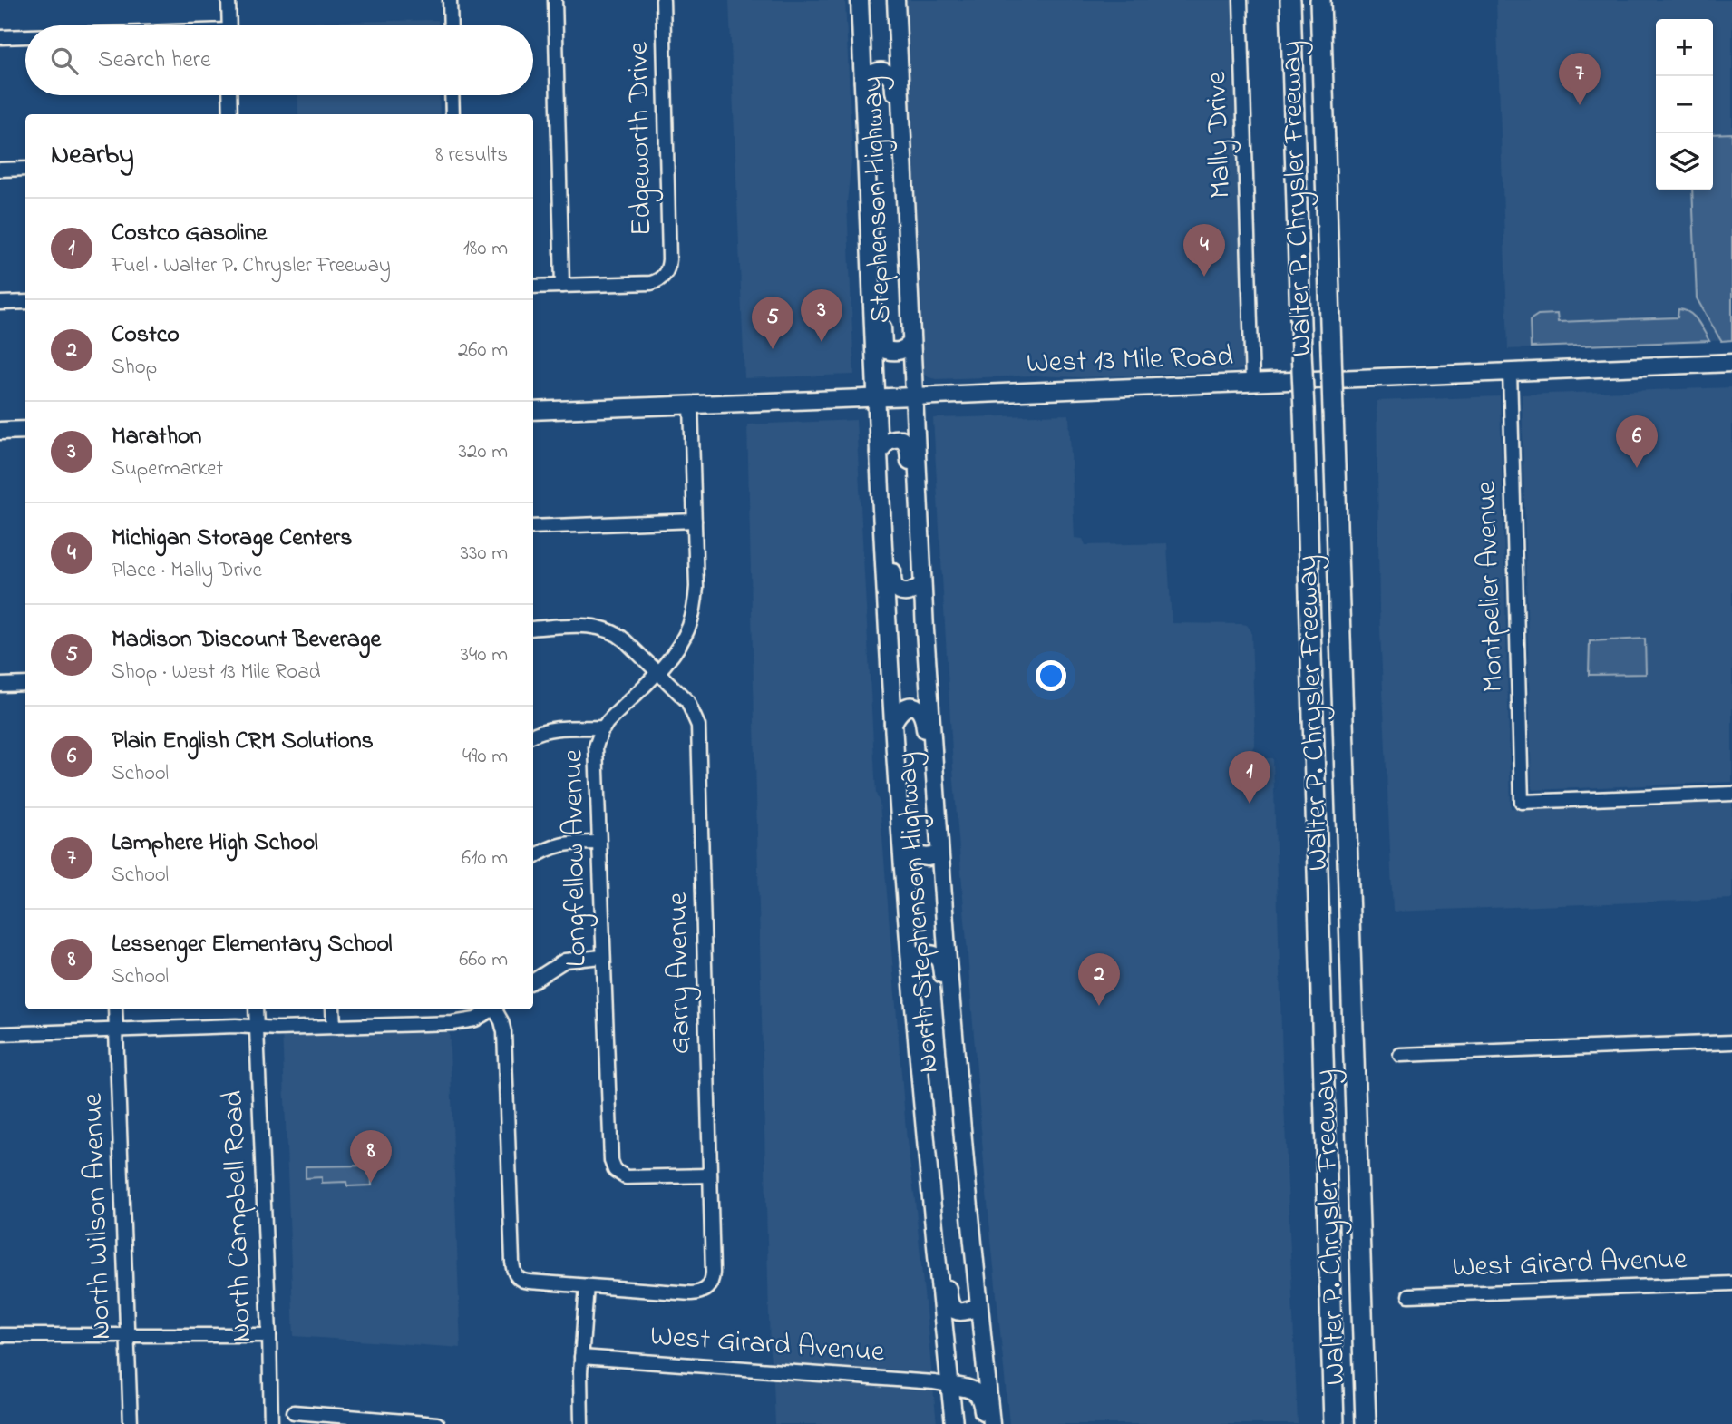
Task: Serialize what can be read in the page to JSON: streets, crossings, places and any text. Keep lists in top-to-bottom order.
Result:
{
  "streets": {
    "highway": ["Walter P. Chrysler Freeway"],
    "main road": ["Stephenson Highway", "West 13 Mile Road", "North Stephenson Highway"],
    "street": [
      "Mally Drive",
      "Edgeworth Drive",
      "Montpelier Avenue",
      "Longfellow Avenue",
      "Garry Avenue",
      "North Wilson Avenue",
      "North Campbell Road",
      "West Girard Avenue"
    ]
  },
  "crossings": [
    ["Mally Drive", "West 13 Mile Road"],
    ["Stephenson Highway", "West 13 Mile Road"],
    ["Stephenson Highway", "North Stephenson Highway"],
    ["West 13 Mile Road", "Montpelier Avenue"],
    ["West 13 Mile Road", "Longfellow Avenue"],
    ["West 13 Mile Road", "North Stephenson Highway"],
    ["Longfellow Avenue", "Garry Avenue"],
    ["North Stephenson Highway", "West Girard Avenue"]
  ],
  "page": {
    "map_buttons": ["+", "−"],
    "search": "Search here",
    "pins": [
      "7",
      "4",
      "3",
      "5",
      "6",
      "1",
      "2",
      "8"
    ],
    "heading": ["Nearby", "8 results"],
    "list": [
      {
        "mark": "1",
        "name": "Costco Gasoline",
        "note": "Fuel · Walter P. Chrysler Freeway",
        "value": "180 m"
      },
      {
        "mark": "2",
        "name": "Costco",
        "note": "Shop",
        "value": "260 m"
      },
      {
        "mark": "3",
        "name": "Marathon",
        "note": "Supermarket",
        "value": "320 m"
      },
      {
        "mark": "4",
        "name": "Michigan Storage Centers",
        "note": "Place · Mally Drive",
        "value": "330 m"
      },
      {
        "mark": "5",
        "name": "Madison Discount Beverage",
        "note": "Shop · West 13 Mile Road",
        "value": "340 m"
      },
      {
        "mark": "6",
        "name": "Plain English CRM Solutions",
        "note": "School",
        "value": "490 m"
      },
      {
        "mark": "7",
        "name": "Lamphere High School",
        "note": "School",
        "value": "610 m"
      },
      {
        "mark": "8",
        "name": "Lessenger Elementary School",
        "note": "School",
        "value": "660 m"
      }
    ]
  }
}
